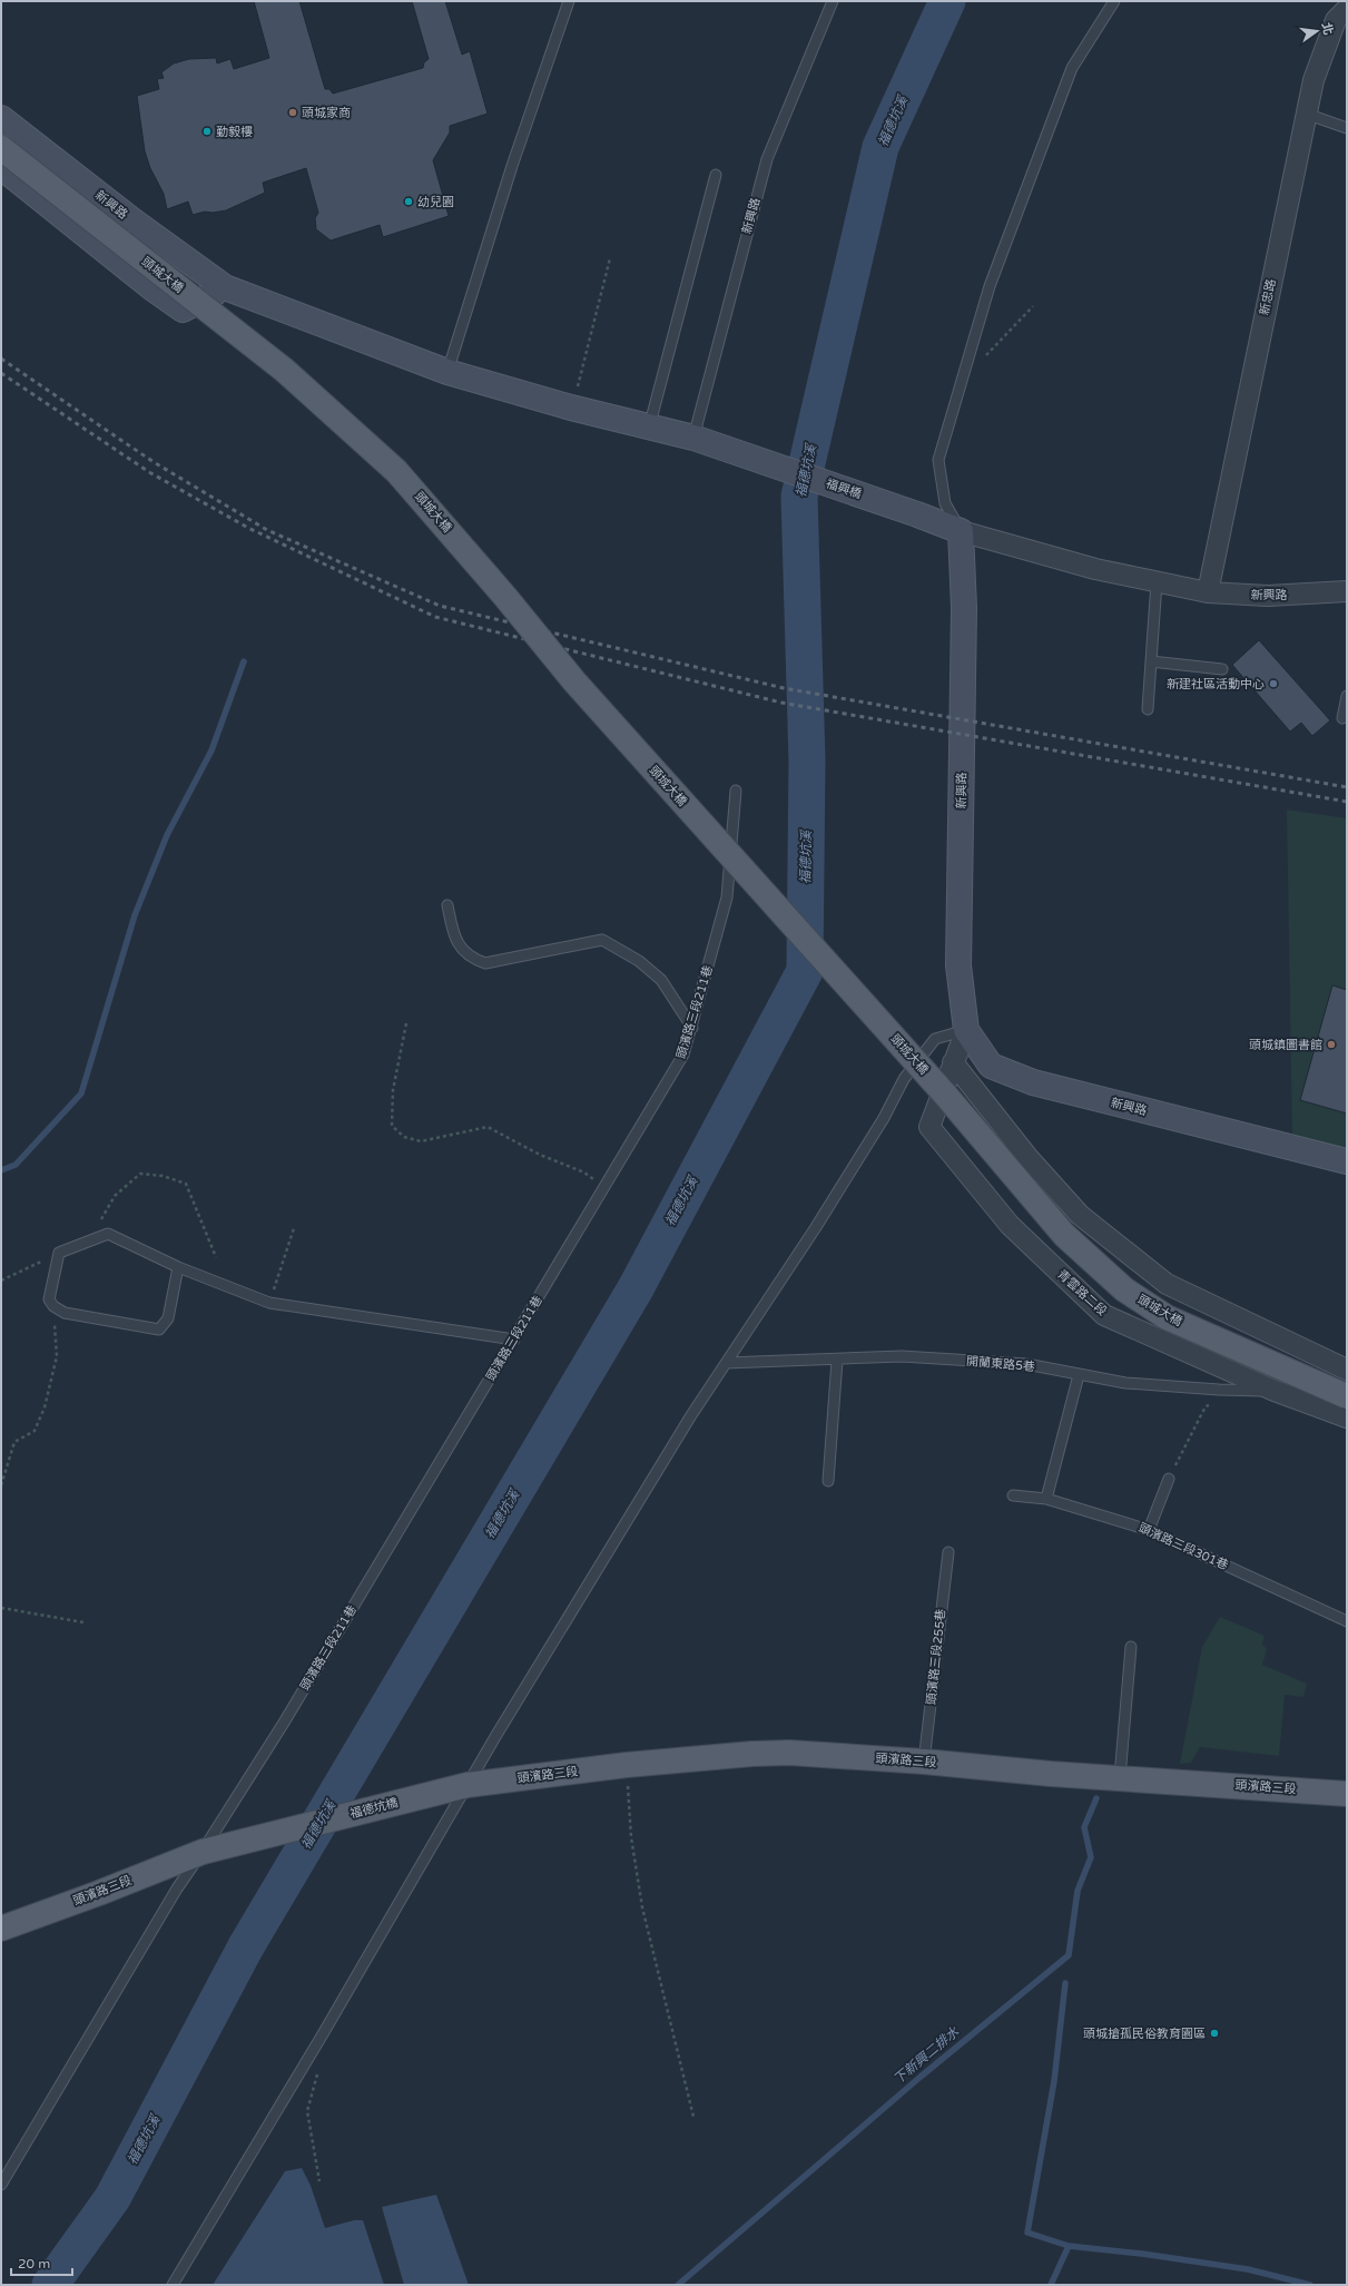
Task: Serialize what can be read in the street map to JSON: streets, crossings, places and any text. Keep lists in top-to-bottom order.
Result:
{
  "streets": {
    "main road": ["頭城大橋", "頭濱路三段", "福德坑橋"],
    "street": [
      "新興路",
      "新忠路",
      "福興橋",
      "青雲路二段"
    ],
    "lane": [
      "頭濱路三段211巷",
      "開蘭東路5巷",
      "頭濱路三段301巷",
      "頭濱路三段255巷"
    ]
  },
  "crossings": [
    ["新興路", "新忠路"],
    ["新興路", "福興橋"],
    ["新興路", "青雲路二段"],
    ["頭濱路三段211巷", "頭濱路三段"],
    ["頭濱路三段211巷", "福德坑橋"],
    ["青雲路二段", "開蘭東路5巷"],
    ["頭濱路三段255巷", "頭濱路三段"],
    ["頭濱路三段", "福德坑橋"]
  ],
  "water": ["福德坑溪", "下新興二排水"],
  "places": [
    "頭城家商",
    "勤毅樓",
    "幼兒園",
    "新建社區活動中心",
    "頭城鎮圖書館",
    "頭城搶孤民俗教育園區"
  ],
  "scale_bar": "20 m",
  "north": "right"
}
